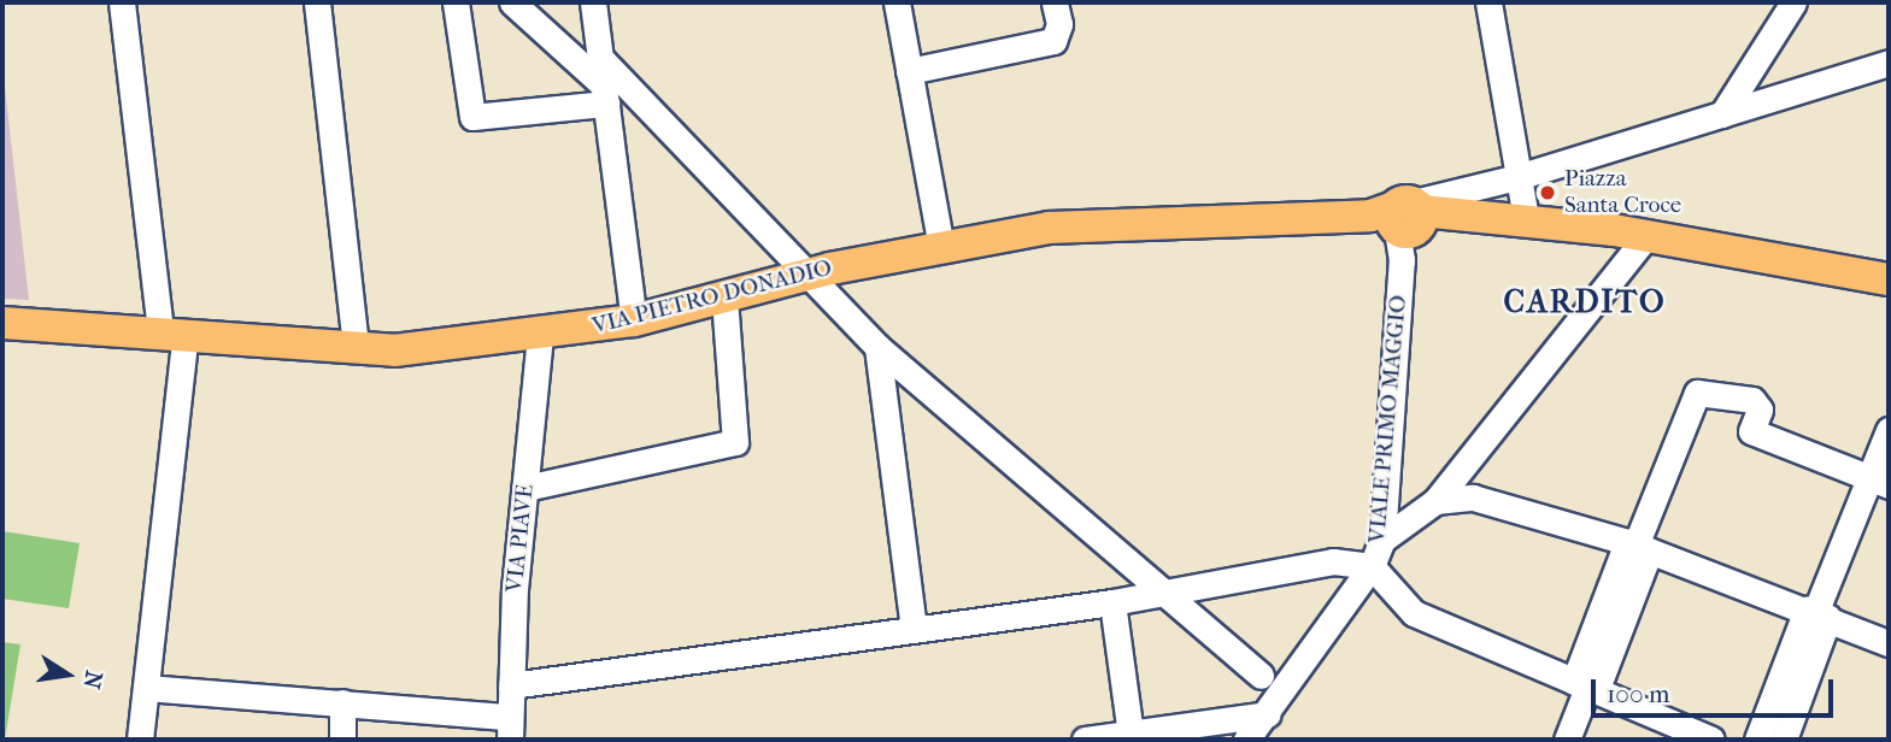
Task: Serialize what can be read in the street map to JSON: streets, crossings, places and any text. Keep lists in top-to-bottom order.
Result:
{
  "streets": {
    "main road": ["VIA PIETRO DONADIO"],
    "street": ["VIALE PRIMO MAGGIO", "VIA PIAVE"]
  },
  "crossings": [
    ["VIA PIETRO DONADIO", "VIALE PRIMO MAGGIO"],
    ["VIA PIETRO DONADIO", "VIA PIAVE"]
  ],
  "districts": ["CARDITO"],
  "places": ["Piazza Santa Croce"],
  "scale_bar": "100 m",
  "north": "right"
}
